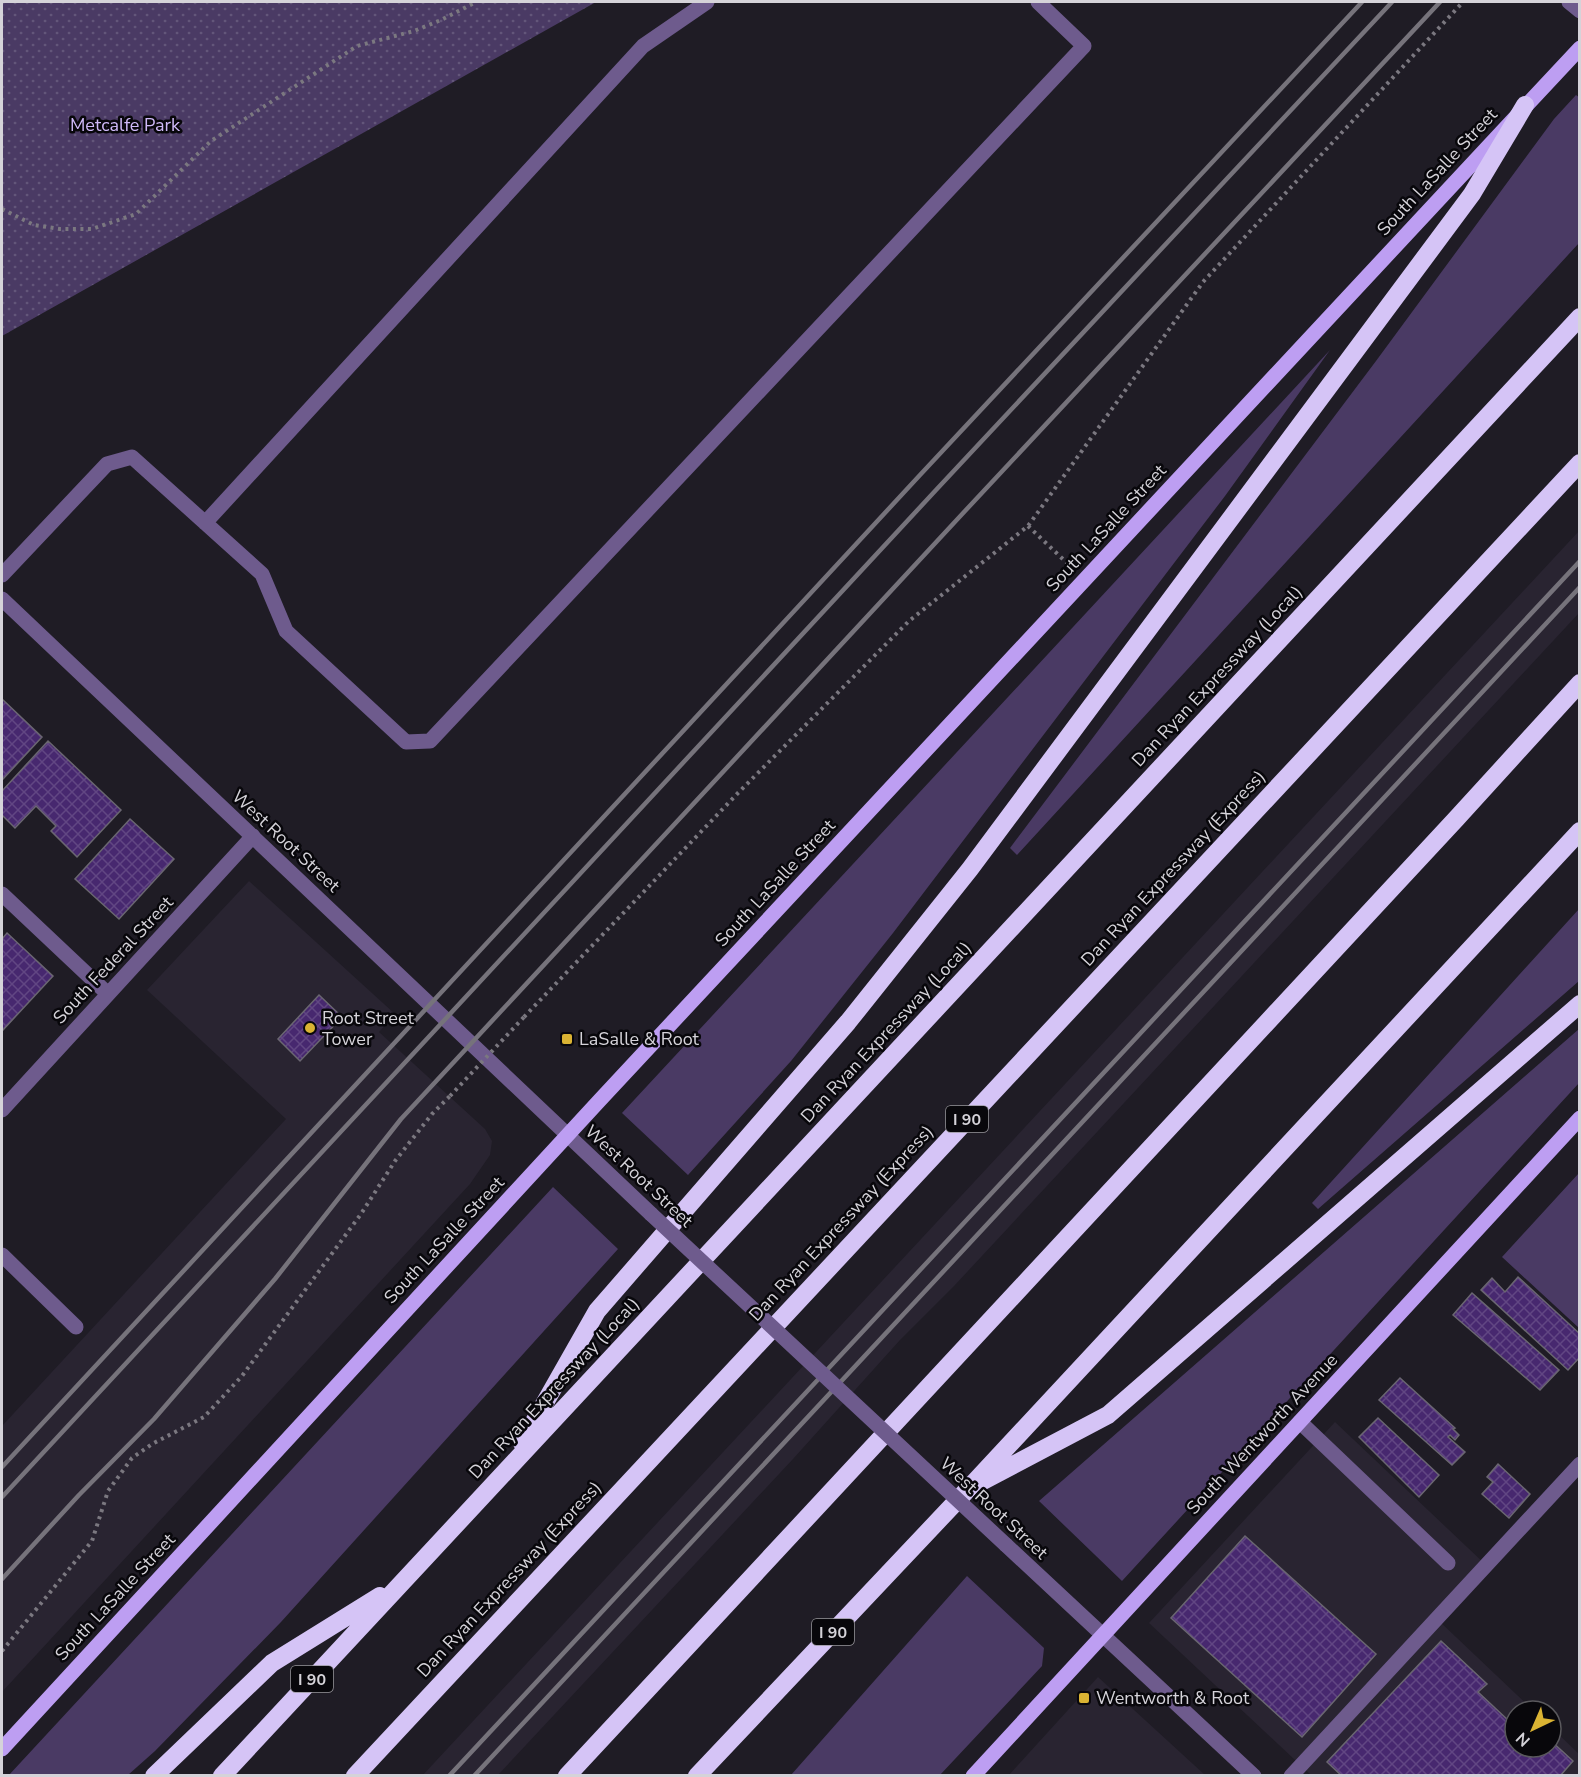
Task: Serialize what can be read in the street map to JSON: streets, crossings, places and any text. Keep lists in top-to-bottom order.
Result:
{
  "streets": {
    "highway": ["Dan Ryan Expressway (Local)", "Dan Ryan Expressway (Express)", "I 90"],
    "main road": ["South LaSalle Street", "South Wentworth Avenue"],
    "street": ["West Root Street", "South Federal Street"]
  },
  "crossings": [
    ["South LaSalle Street", "West Root Street"],
    ["West Root Street", "South Federal Street"],
    ["West Root Street", "South Wentworth Avenue"]
  ],
  "parks": ["Metcalfe Park"],
  "places": {
    "other": ["Root Street Tower"],
    "transit": ["LaSalle & Root", "Wentworth & Root"]
  },
  "north": "bottom left"
}
